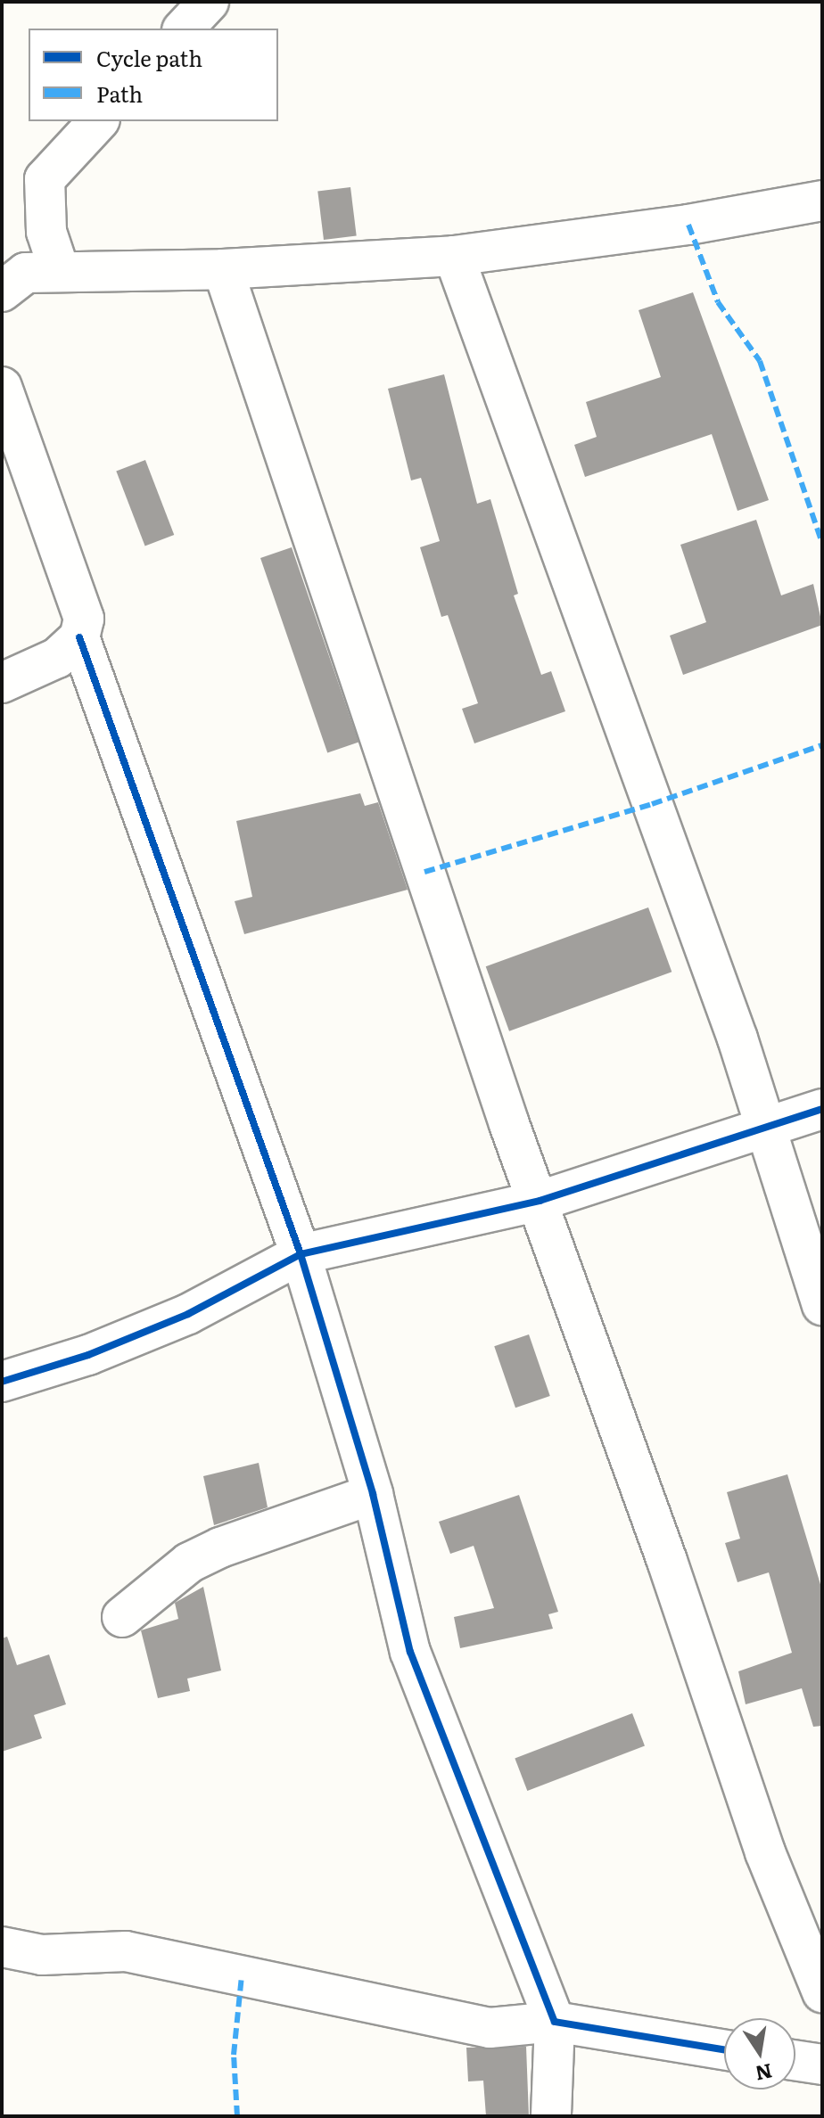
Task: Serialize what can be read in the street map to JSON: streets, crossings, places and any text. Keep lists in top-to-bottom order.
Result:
{
  "legend": ["Cycle path", "Path"],
  "north": "bottom"
}
